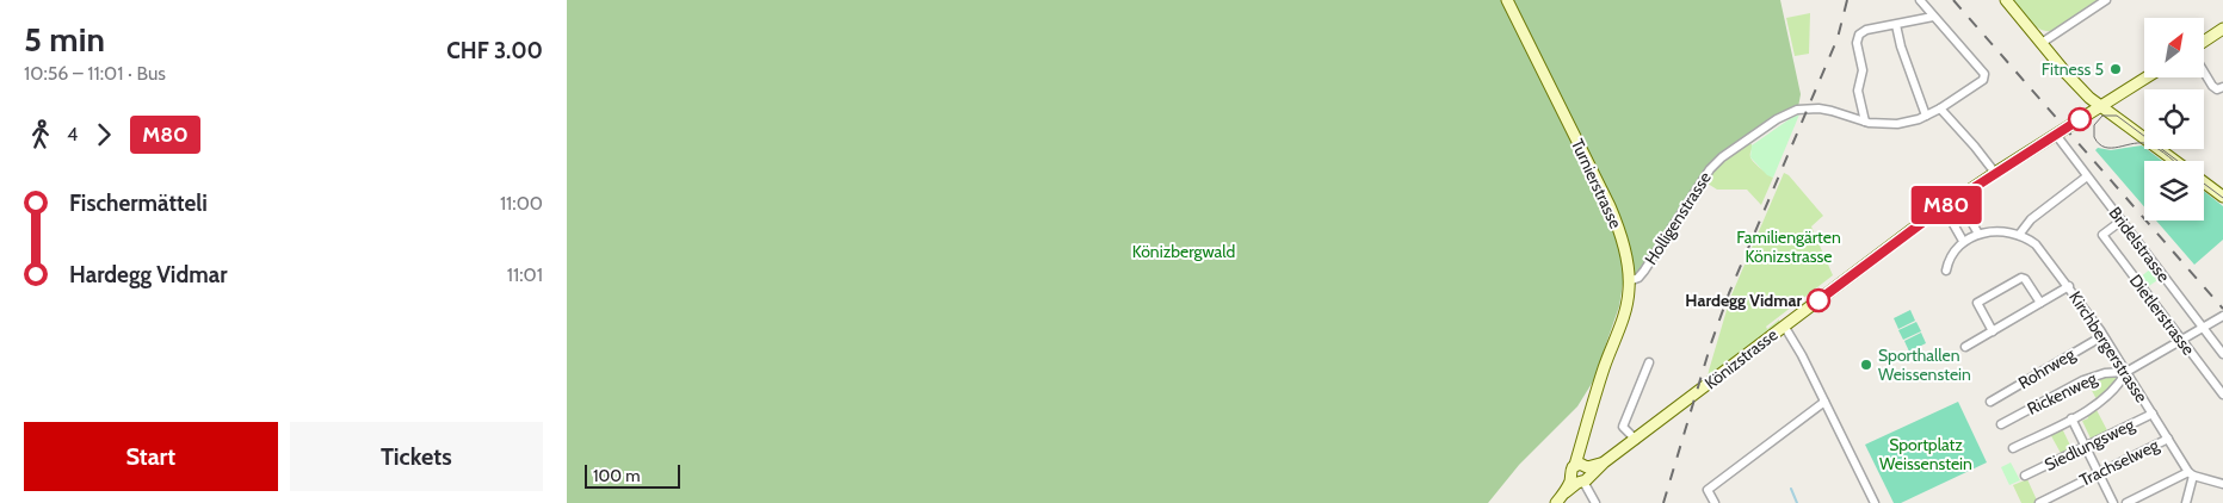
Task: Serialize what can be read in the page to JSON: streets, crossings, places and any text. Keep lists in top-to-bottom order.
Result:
{
  "streets": {
    "main road": ["Turnierstrasse", "Könizstrasse"],
    "street": [
      "Holligenstrasse",
      "Bridelstrasse",
      "Dietlerstrasse",
      "Kirchbergerstrasse",
      "Rohrweg",
      "Rickenweg",
      "Siedlungsweg",
      "Trachselweg"
    ]
  },
  "crossings": [
    ["Turnierstrasse", "Holligenstrasse"],
    ["Turnierstrasse", "Könizstrasse"],
    ["Bridelstrasse", "Dietlerstrasse"],
    ["Bridelstrasse", "Könizstrasse"],
    ["Kirchbergerstrasse", "Rohrweg"],
    ["Kirchbergerstrasse", "Rickenweg"],
    ["Kirchbergerstrasse", "Siedlungsweg"],
    ["Kirchbergerstrasse", "Trachselweg"]
  ],
  "parks": ["Familiengärten Könizstrasse", "Könizbergwald", "Sportplatz Weissenstein"],
  "places": ["Fitness 5", "Hardegg Vidmar", "Sporthallen Weissenstein"],
  "lines": ["bus line M80"],
  "scale_bar": "100 m",
  "north": "top right",
  "page": {
    "heading": ["5 min", "10:56 – 11:01 · Bus", "CHF 3.00"],
    "on_map": "M80",
    "legs": ["4", "M80"],
    "list": [
      {
        "name": "Fischermätteli",
        "value": "11:00"
      },
      {
        "name": "Hardegg Vidmar",
        "value": "11:01"
      }
    ],
    "buttons": ["Start", "Tickets"],
    "scale": "100 m"
  }
}
